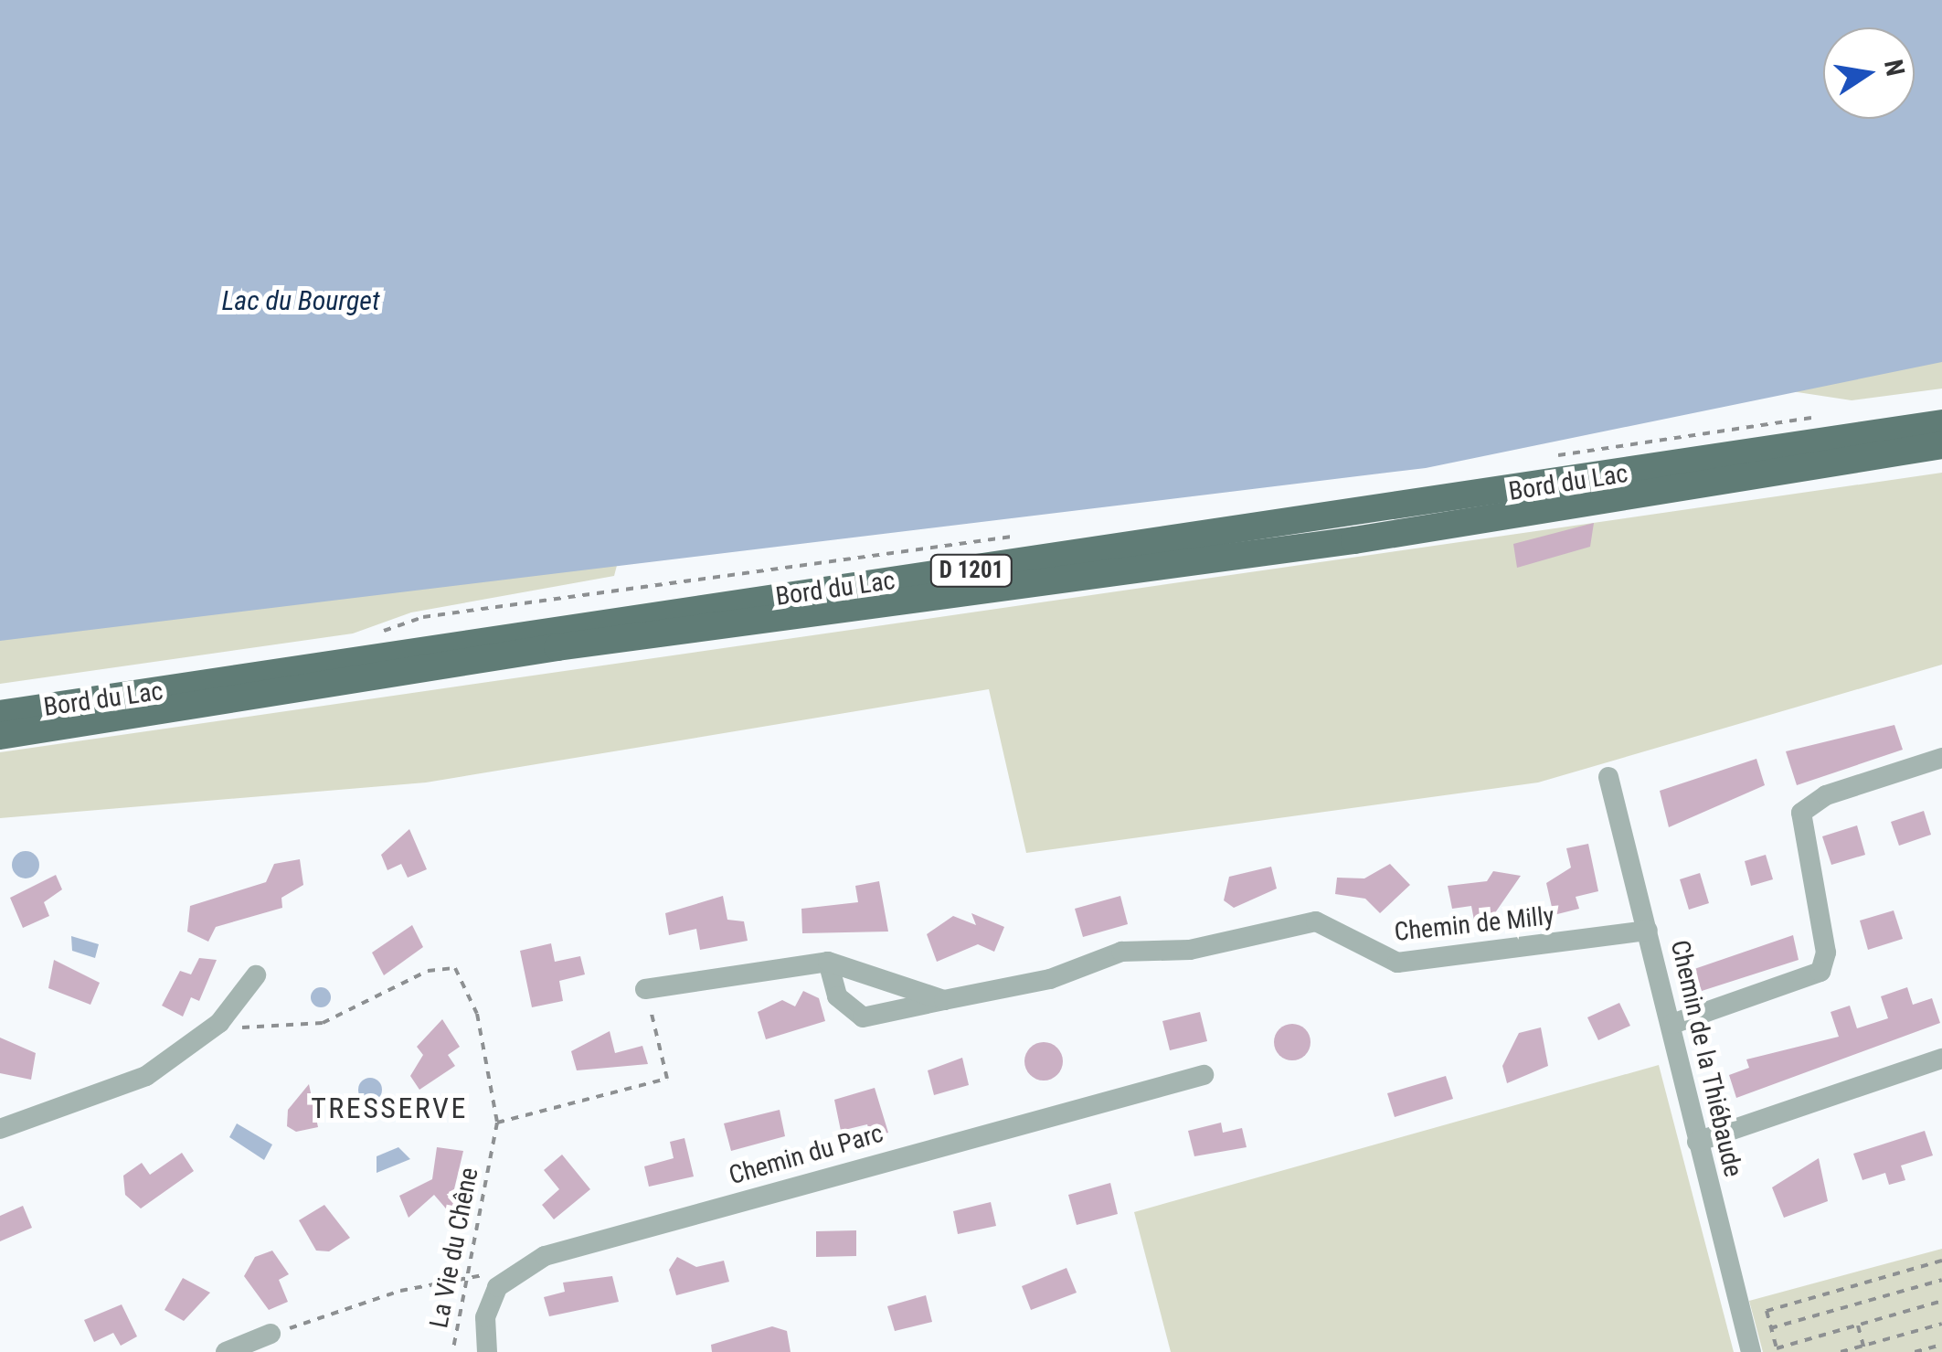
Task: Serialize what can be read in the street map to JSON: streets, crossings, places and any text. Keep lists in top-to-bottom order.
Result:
{
  "streets": {
    "main road": ["Bord du Lac", "D 1201"],
    "street": ["Chemin de Milly", "Chemin de la Thiébaude", "Chemin du Parc"],
    "path": ["La Vie du Chêne"]
  },
  "crossings": [
    ["Chemin de Milly", "Chemin de la Thiébaude"]
  ],
  "districts": ["TRESSERVE"],
  "water": ["Lac du Bourget"],
  "north": "right"
}
